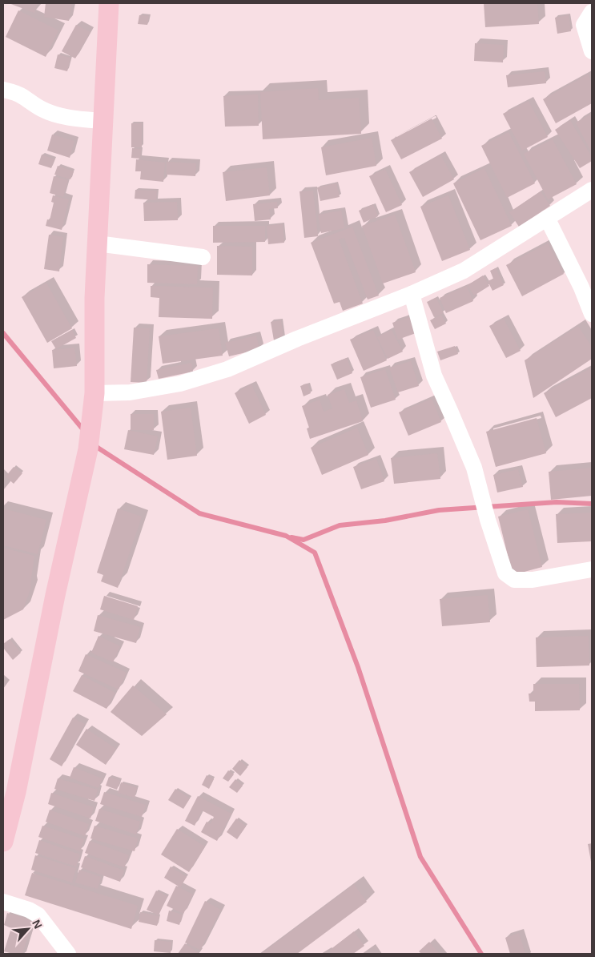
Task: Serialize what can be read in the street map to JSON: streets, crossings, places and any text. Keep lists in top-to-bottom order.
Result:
{
  "north": "top right"
}
